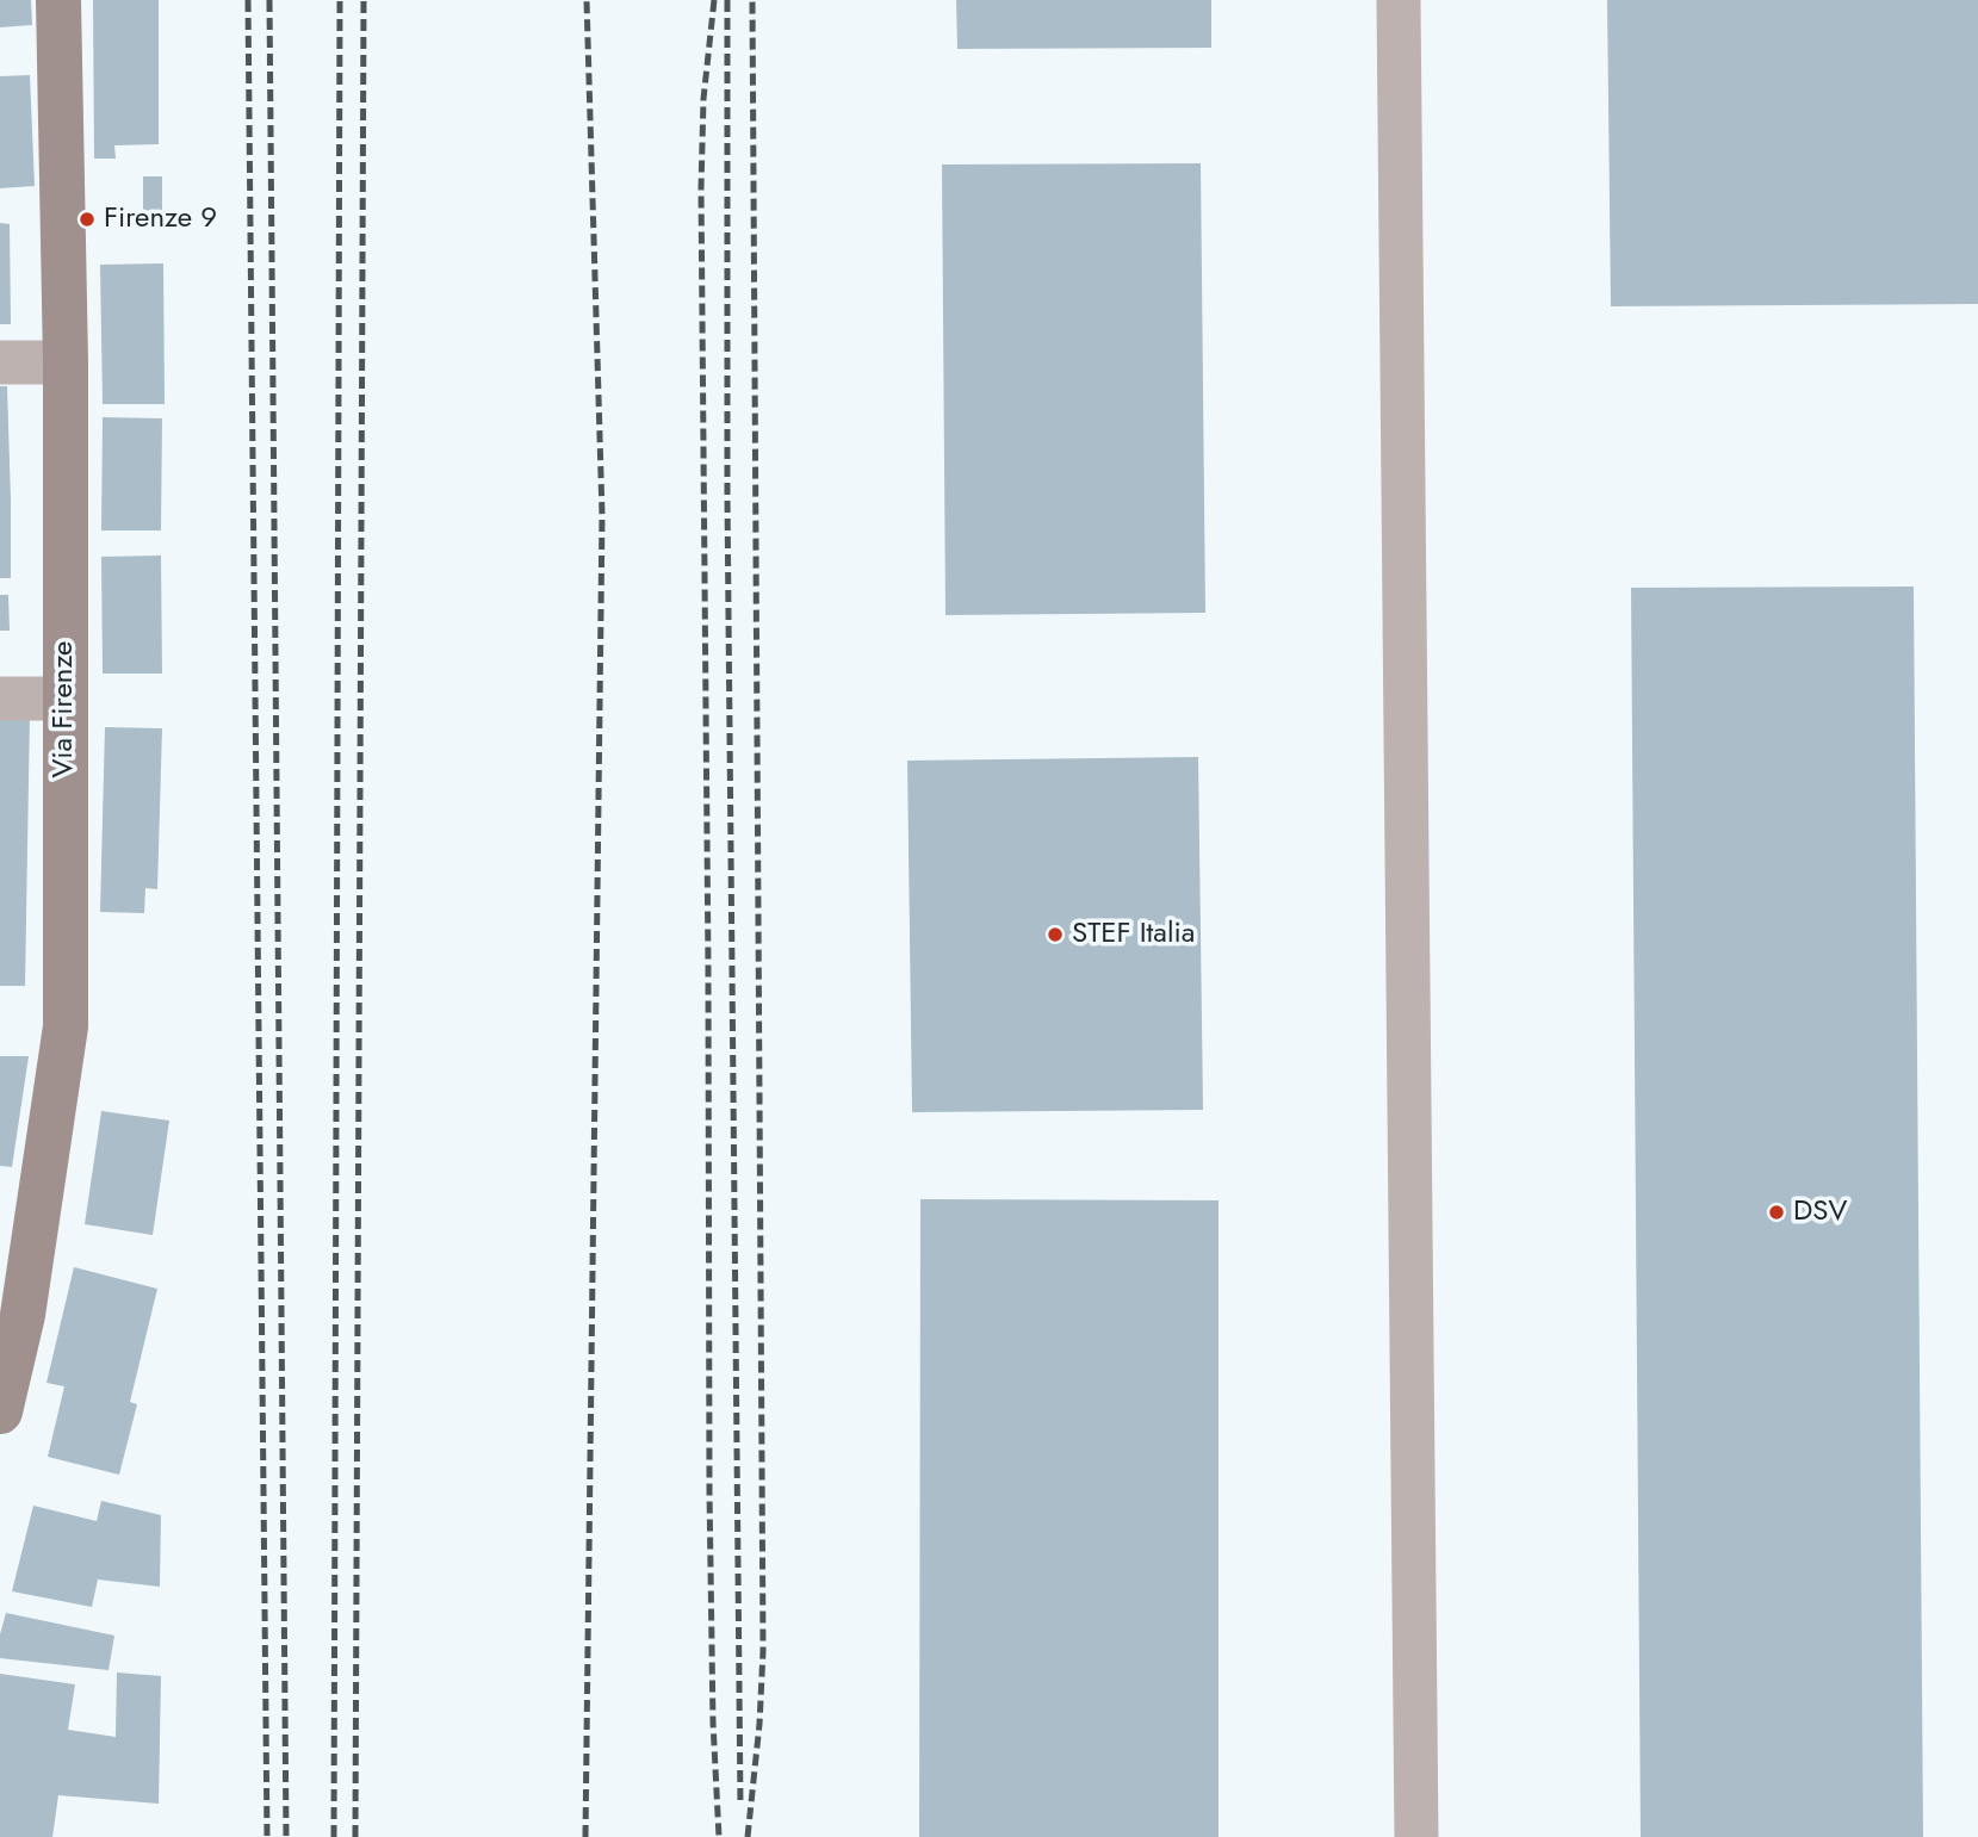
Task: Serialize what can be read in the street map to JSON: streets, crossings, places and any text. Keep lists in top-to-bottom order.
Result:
{
  "streets": {
    "main road": ["Via Firenze"]
  },
  "places": ["Firenze 9", "STEF Italia", "DSV"]
}
